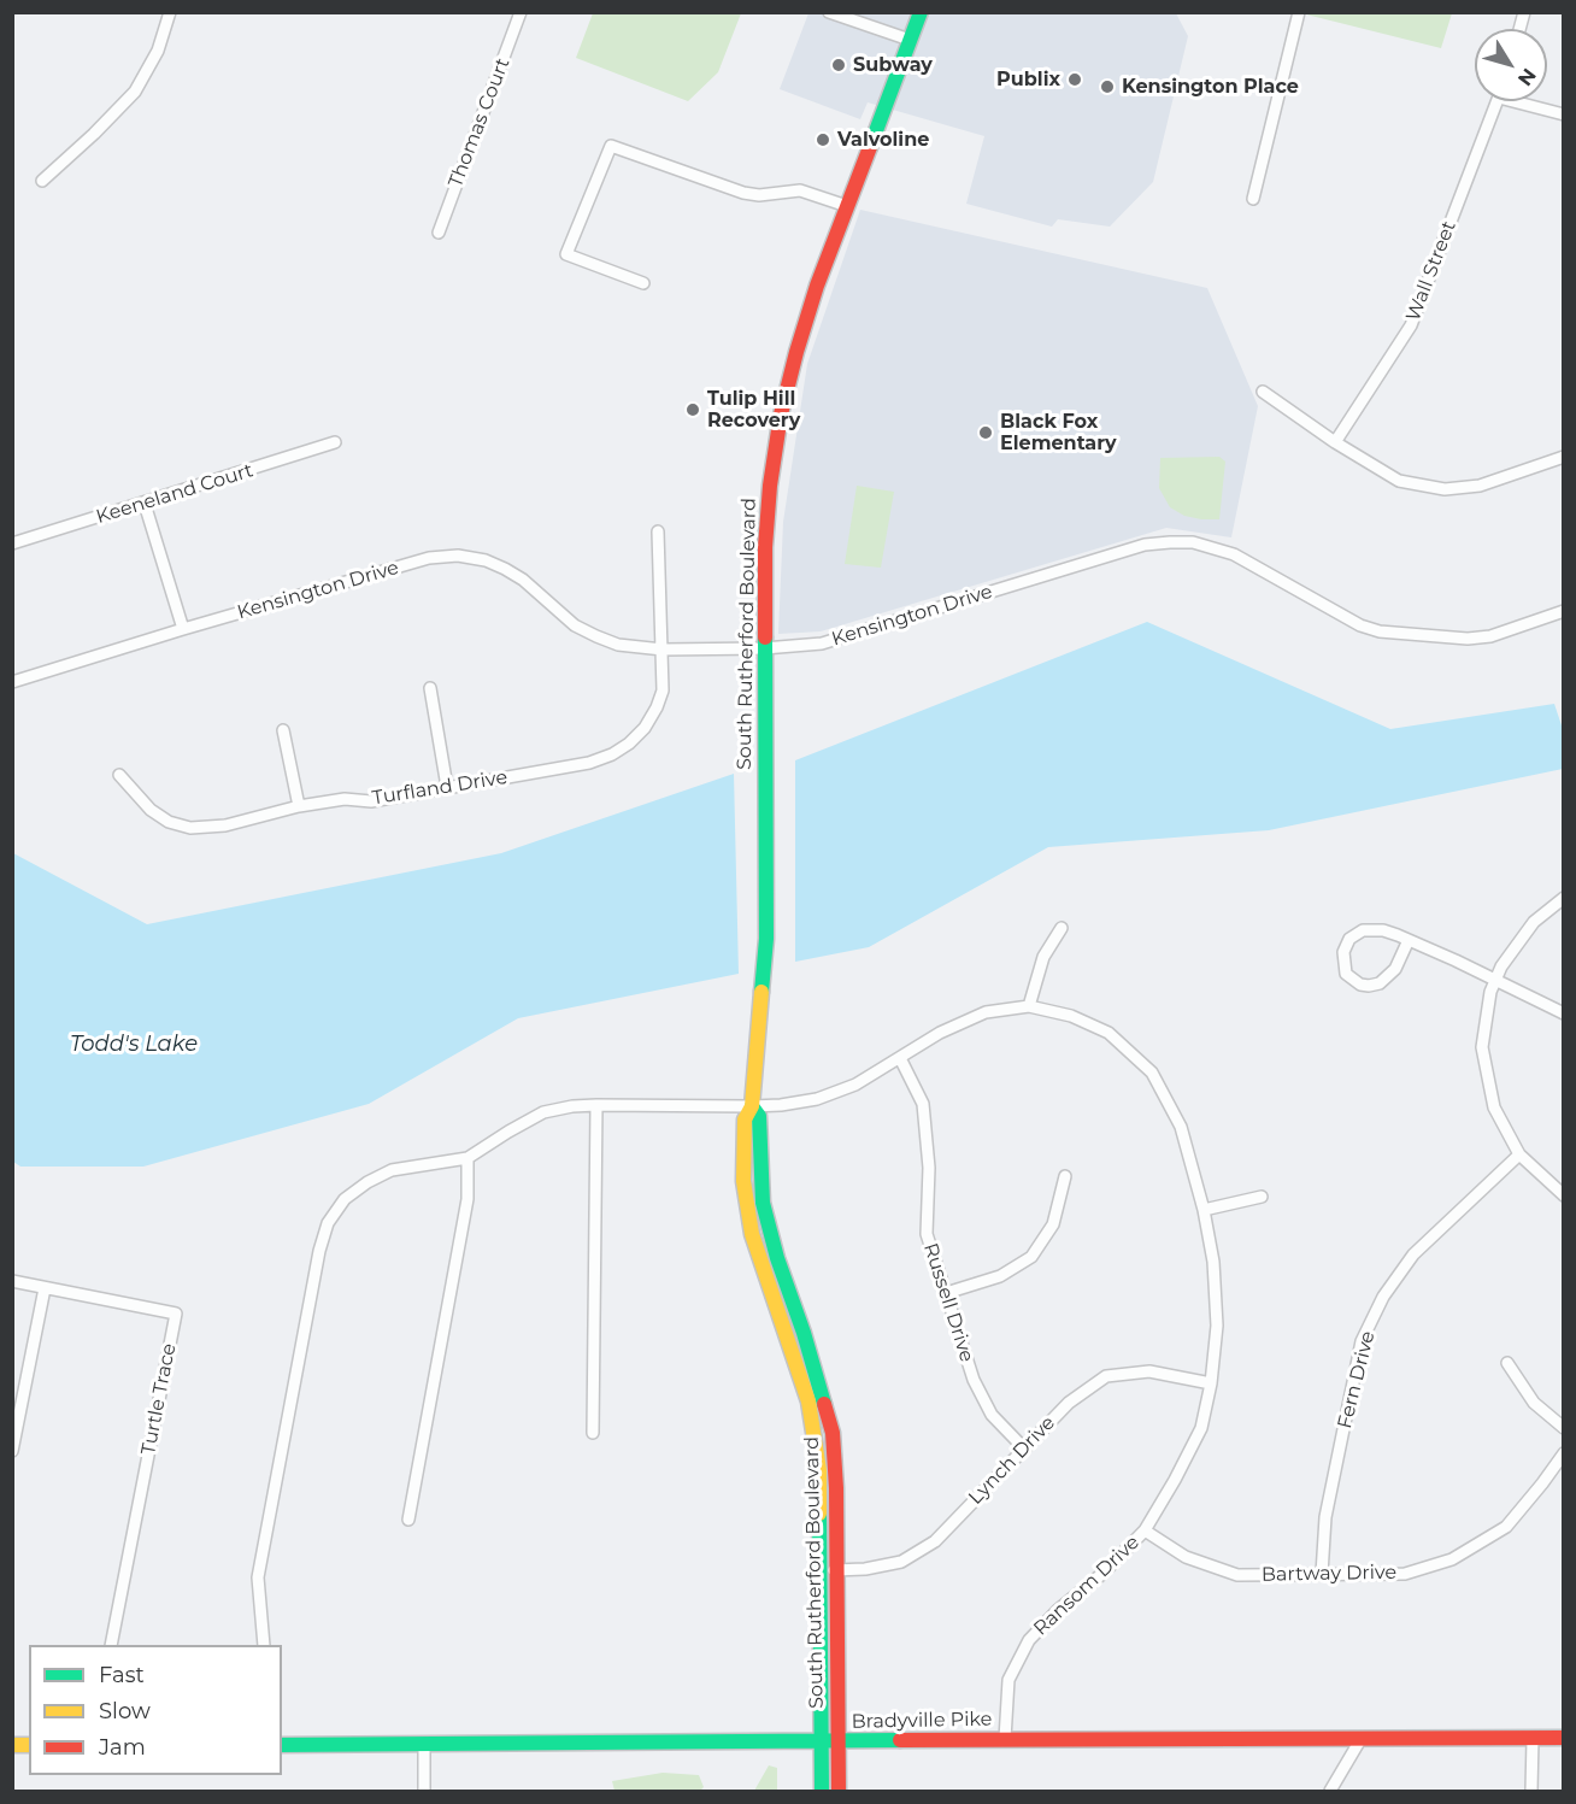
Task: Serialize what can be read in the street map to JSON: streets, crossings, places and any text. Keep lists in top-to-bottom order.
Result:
{
  "streets": {
    "main road": ["South Rutherford Boulevard", "Bradyville Pike"],
    "street": [
      "Thomas Court",
      "Wall Street",
      "Keeneland Court",
      "Kensington Drive",
      "Turfland Drive",
      "Russell Drive",
      "Fern Drive",
      "Turtle Trace",
      "Lynch Drive",
      "Bartway Drive",
      "Ransom Drive"
    ]
  },
  "crossings": [
    ["Kensington Drive", "South Rutherford Boulevard"],
    ["Kensington Drive", "Turfland Drive"],
    ["South Rutherford Boulevard", "Lynch Drive"],
    ["South Rutherford Boulevard", "Ransom Drive"],
    ["South Rutherford Boulevard", "Bradyville Pike"],
    ["Russell Drive", "Lynch Drive"],
    ["Russell Drive", "Ransom Drive"],
    ["Fern Drive", "Bartway Drive"],
    ["Lynch Drive", "Ransom Drive"],
    ["Bartway Drive", "Ransom Drive"],
    ["Ransom Drive", "Bradyville Pike"]
  ],
  "water": ["Todd's Lake"],
  "places": [
    "Subway",
    "Publix",
    "Kensington Place",
    "Valvoline",
    "Tulip Hill Recovery",
    "Black Fox Elementary"
  ],
  "legend": ["Fast", "Slow", "Jam"],
  "north": "bottom right"
}
